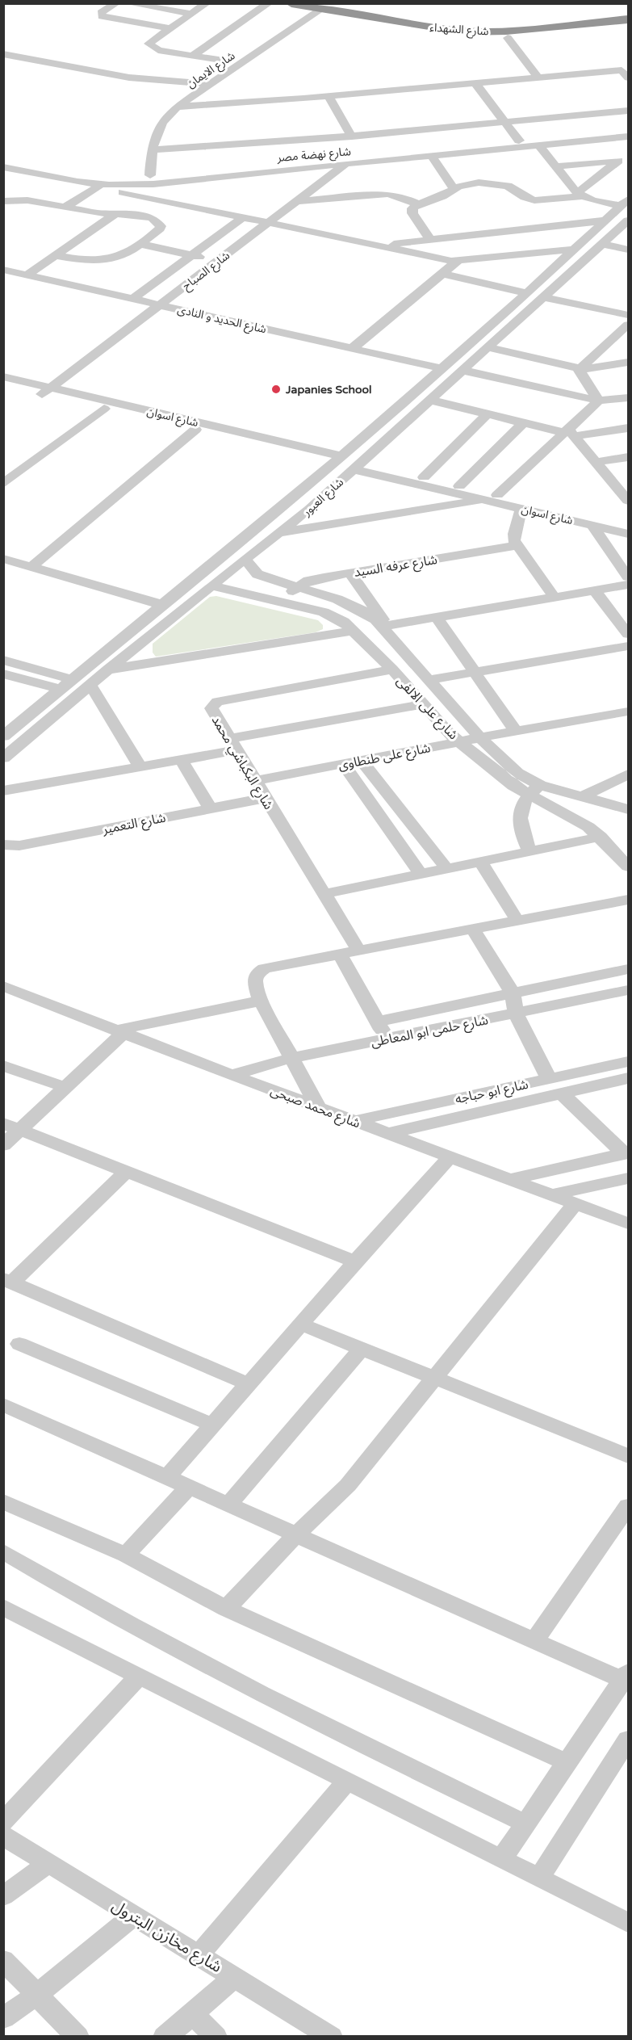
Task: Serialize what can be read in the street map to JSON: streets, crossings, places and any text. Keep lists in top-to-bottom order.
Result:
{
  "streets": {
    "highway": ["شارع الشهداء"],
    "street": [
      "شارع الايمان",
      "شارع نهضة مصر",
      "شارع الصباح",
      "شارع الحديد و النادى",
      "شارع اسوان",
      "شارع العبور",
      "شارع عرفه السيد",
      "شارع على الالفى",
      "شارع على طنطاوى",
      "شارع البكباشي محمد",
      "شارع التعمير",
      "شارع حلمى ابو المعاطى",
      "شارع ابو حباجه",
      "شارع محمد صبحى",
      "شارع مخازن البترول"
    ]
  },
  "crossings": [
    ["شارع الشهداء", "شارع الايمان"],
    ["شارع الايمان", "شارع نهضة مصر"],
    ["شارع نهضة مصر", "شارع الصباح"],
    ["شارع الصباح", "شارع الحديد و النادى"],
    ["شارع الصباح", "شارع اسوان"],
    ["شارع الحديد و النادى", "شارع العبور"],
    ["شارع اسوان", "شارع العبور"],
    ["شارع العبور", "شارع على الالفى"],
    ["شارع عرفه السيد", "شارع على الالفى"],
    ["شارع على الالفى", "شارع على طنطاوى"],
    ["شارع على الالفى", "شارع البكباشي محمد"],
    ["شارع على طنطاوى", "شارع البكباشي محمد"],
    ["شارع البكباشي محمد", "شارع التعمير"],
    ["شارع حلمى ابو المعاطى", "شارع محمد صبحى"],
    ["شارع ابو حباجه", "شارع محمد صبحى"]
  ],
  "places": ["Japanies School"]
}
